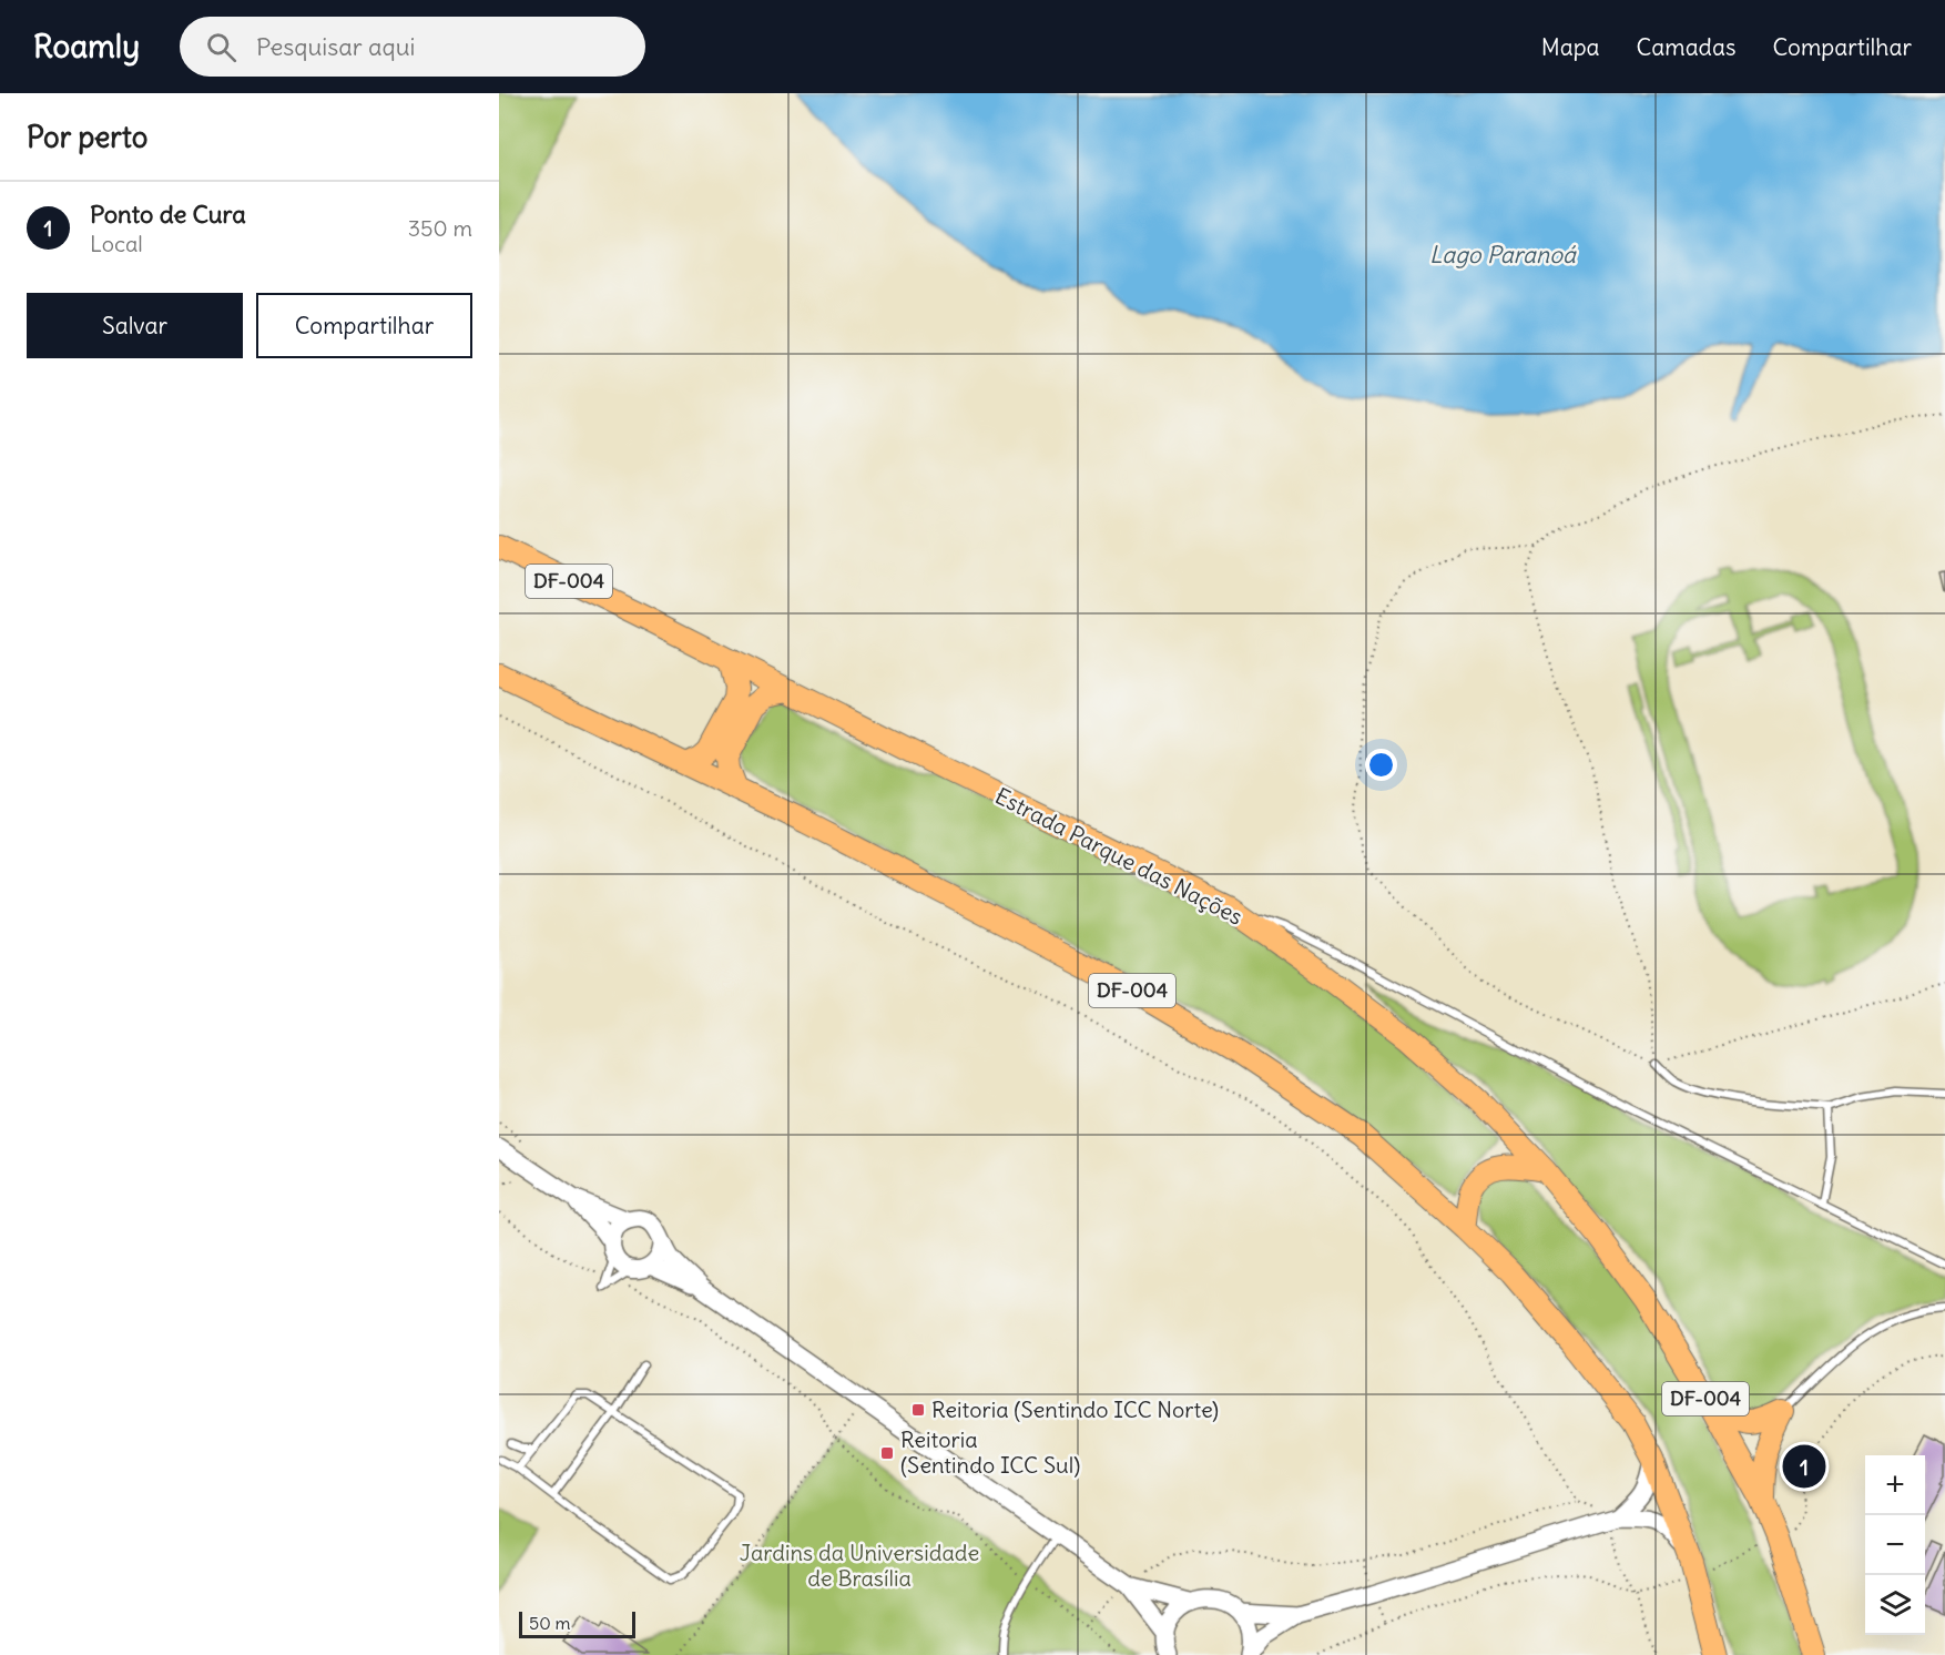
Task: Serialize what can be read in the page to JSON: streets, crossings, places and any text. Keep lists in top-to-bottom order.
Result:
{
  "streets": {
    "highway": ["DF-004", "Estrada Parque das Nações"]
  },
  "water": ["Lago Paranoá"],
  "parks": ["Jardins da Universidade de Brasília"],
  "places": {
    "transit": ["Reitoria (Sentindo ICC Norte)", "Reitoria (Sentindo ICC Sul)"]
  },
  "scale_bar": "50 m",
  "page": {
    "header": "Roamly",
    "search": "Pesquisar aqui",
    "nav": ["Mapa", "Camadas", "Compartilhar"],
    "heading": "Por perto",
    "list": [
      {
        "mark": "1",
        "name": "Ponto de Cura",
        "note": "Local",
        "value": "350 m"
      }
    ],
    "buttons": ["Salvar", "Compartilhar"],
    "pins": "1",
    "map_buttons": ["+", "−"],
    "scale": "50 m"
  }
}
